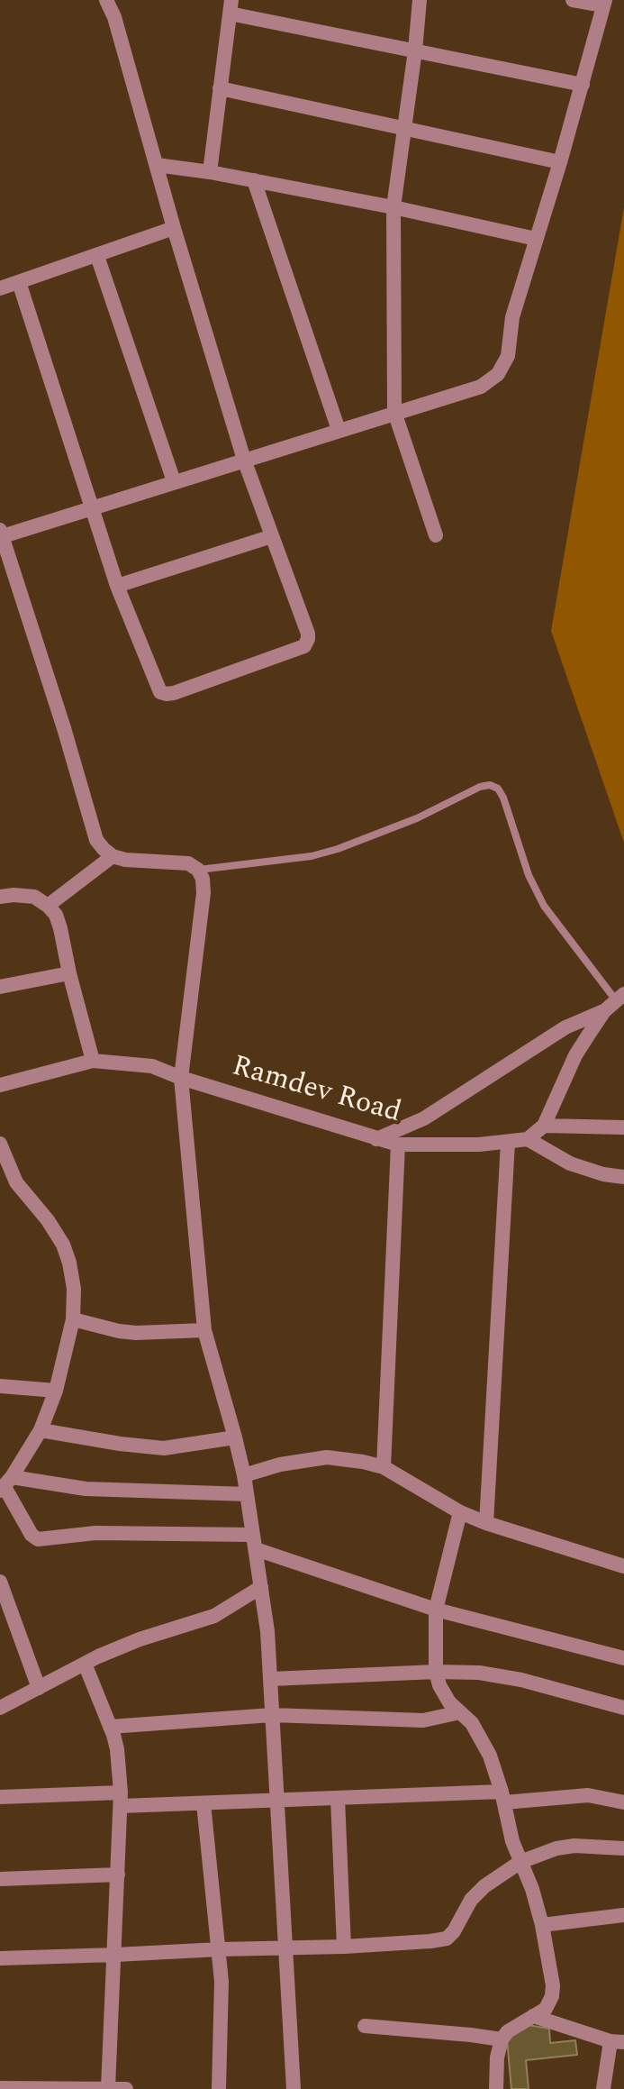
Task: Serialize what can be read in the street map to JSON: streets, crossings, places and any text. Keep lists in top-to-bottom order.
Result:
{
  "streets": {
    "street": ["Ramdev Road"]
  }
}
